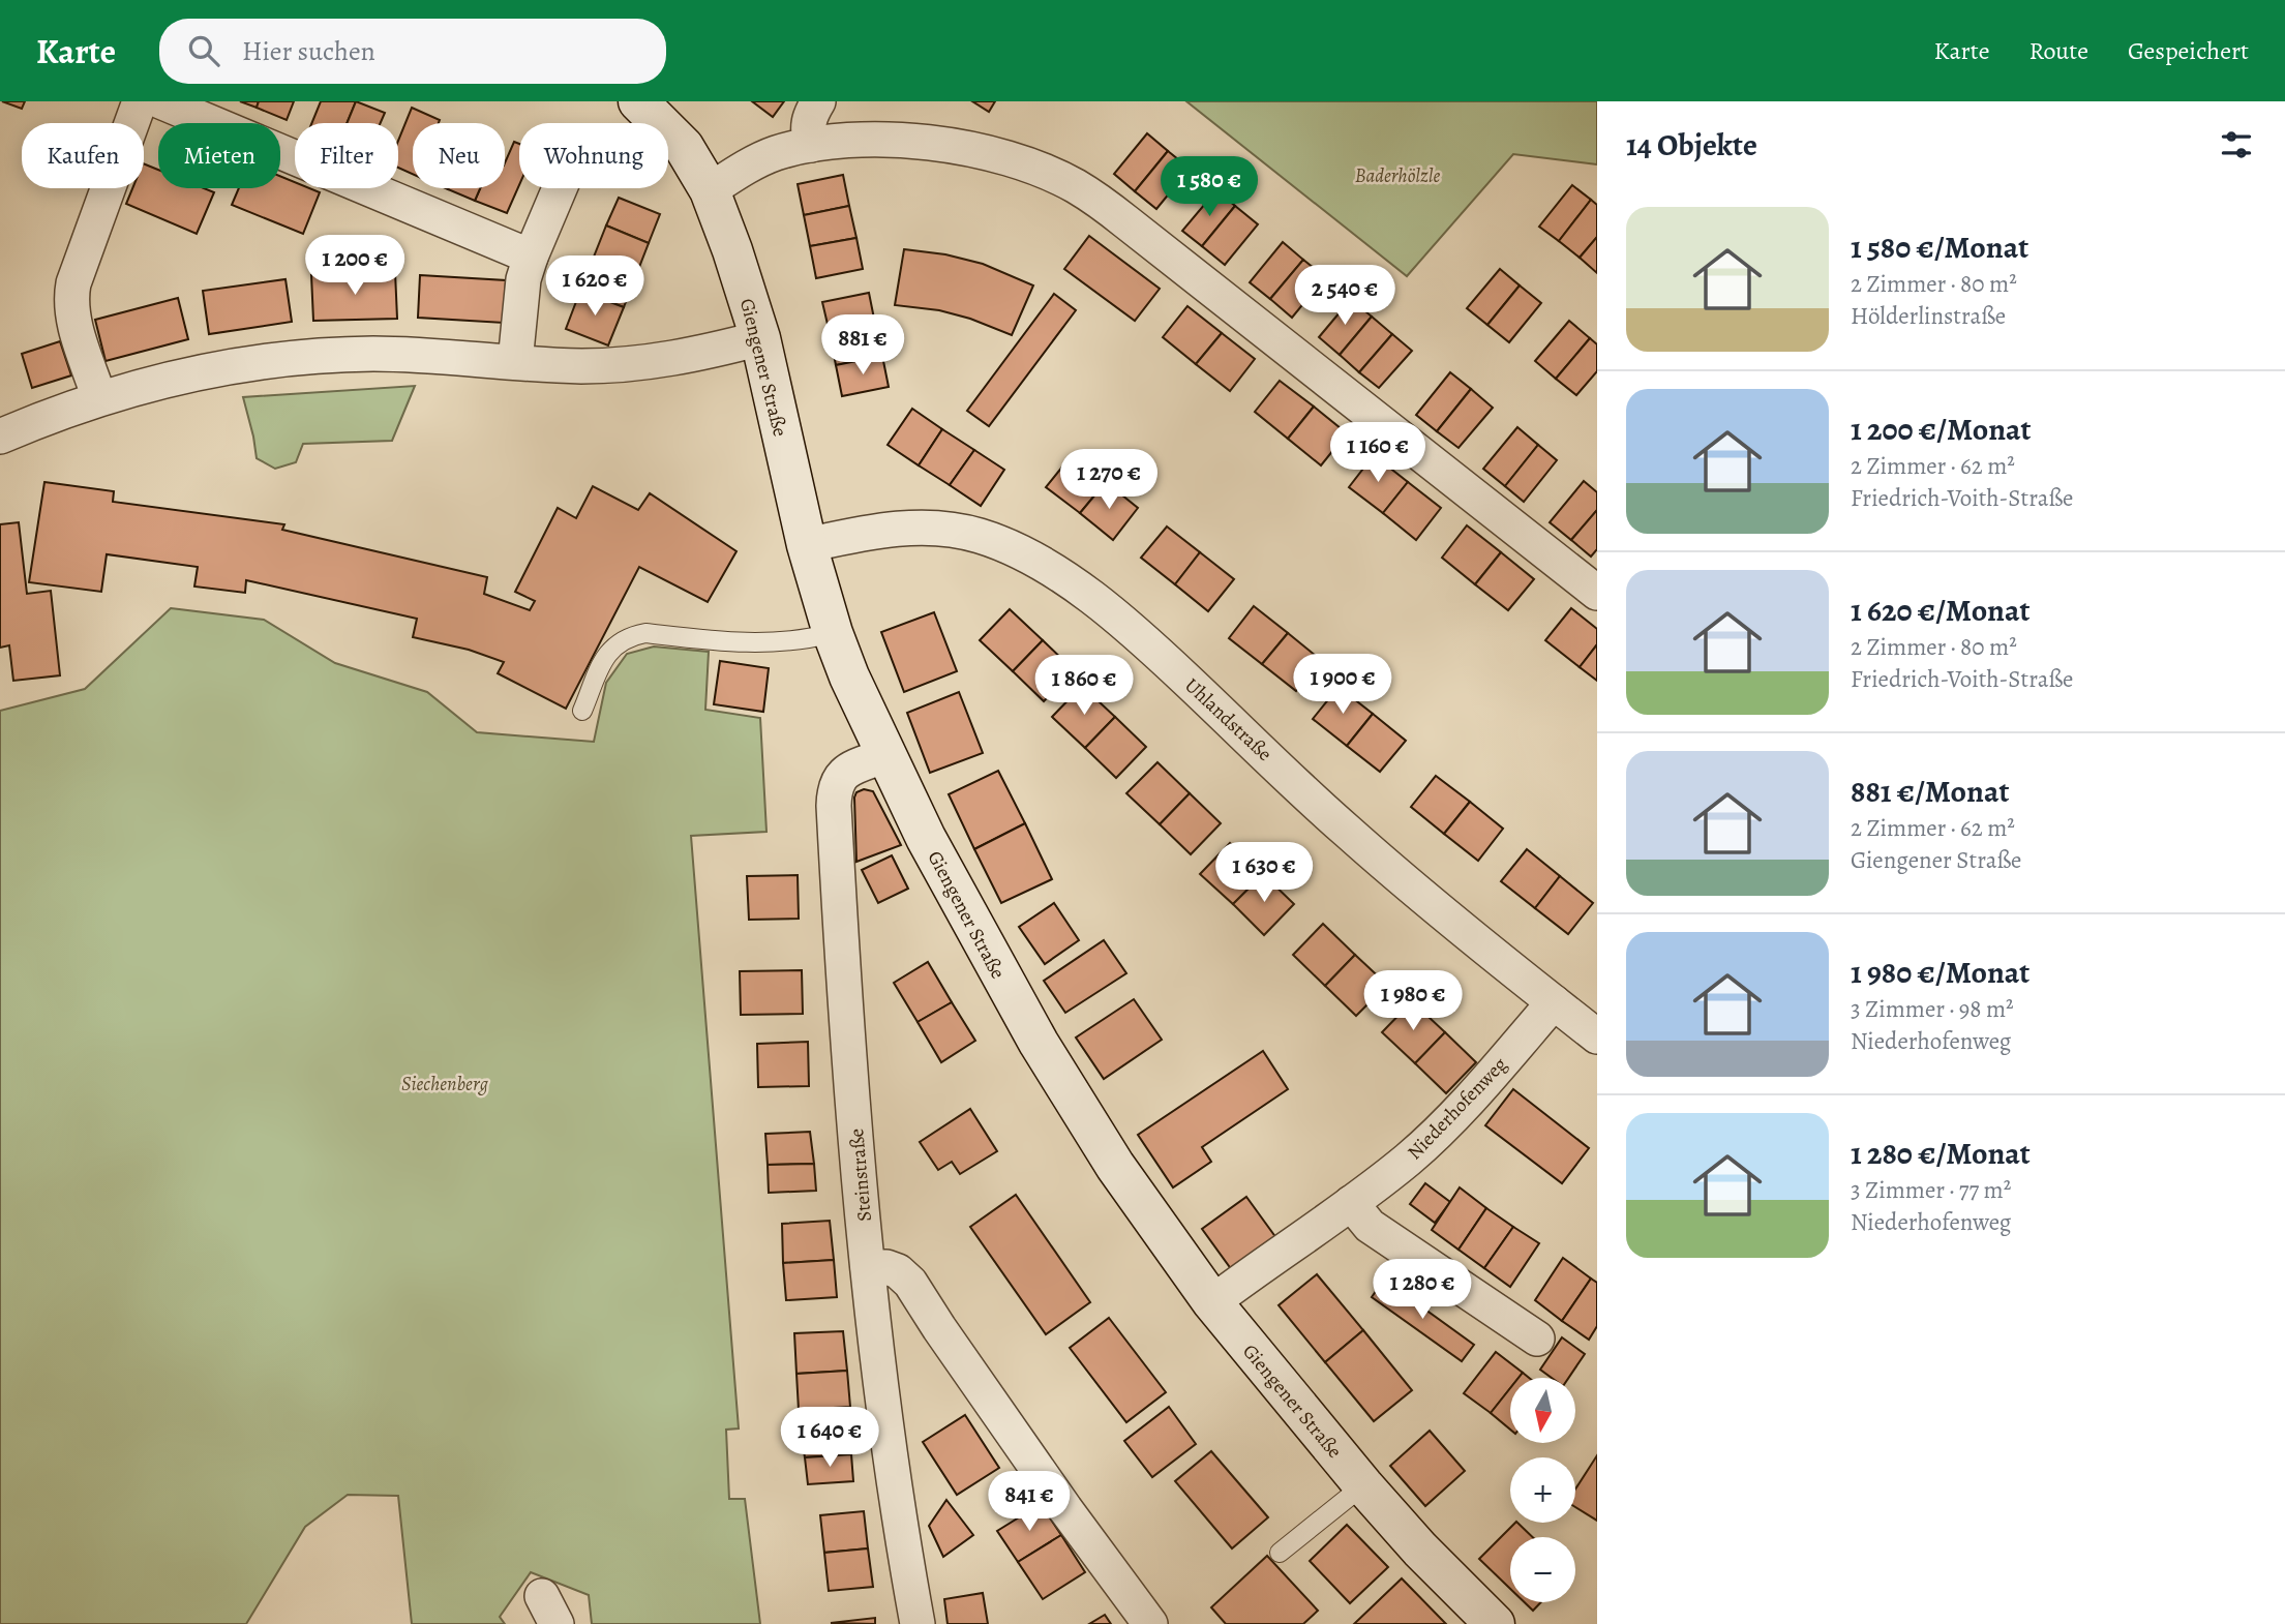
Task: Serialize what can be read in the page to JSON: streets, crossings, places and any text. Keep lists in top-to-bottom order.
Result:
{
  "streets": {
    "main road": ["Giengener Straße"],
    "street": ["Uhlandstraße", "Niederhofenweg", "Steinstraße"]
  },
  "crossings": [
    ["Giengener Straße", "Uhlandstraße"],
    ["Giengener Straße", "Niederhofenweg"],
    ["Giengener Straße", "Steinstraße"],
    ["Uhlandstraße", "Niederhofenweg"]
  ],
  "parks": ["Baderhölzle", "Siechenberg"],
  "north": "bottom",
  "page": {
    "header": "Karte",
    "search": "Hier suchen",
    "nav": ["Karte", "Route", "Gespeichert"],
    "heading": "14 Objekte",
    "chip": [
      "Kaufen",
      "Mieten",
      "Filter",
      "Neu",
      "Wohnung"
    ],
    "price": [
      "1 580 €",
      "1 200 €",
      "1 620 €",
      "2 540 €",
      "881 €",
      "1 160 €",
      "1 270 €",
      "1 900 €",
      "1 860 €",
      "1 630 €",
      "1 980 €",
      "1 280 €",
      "1 640 €",
      "841 €"
    ],
    "list": [
      {
        "name": "1 580 €/Monat",
        "note": "2 Zimmer · 80 m² · Hölderlinstraße"
      },
      {
        "name": "1 200 €/Monat",
        "note": "2 Zimmer · 62 m² · Friedrich-Voith-Straße"
      },
      {
        "name": "1 620 €/Monat",
        "note": "2 Zimmer · 80 m² · Friedrich-Voith-Straße"
      },
      {
        "name": "881 €/Monat",
        "note": "2 Zimmer · 62 m² · Giengener Straße"
      },
      {
        "name": "1 980 €/Monat",
        "note": "3 Zimmer · 98 m² · Niederhofenweg"
      },
      {
        "name": "1 280 €/Monat",
        "note": "3 Zimmer · 77 m² · Niederhofenweg"
      }
    ],
    "map_buttons": ["+", "−"]
  }
}
